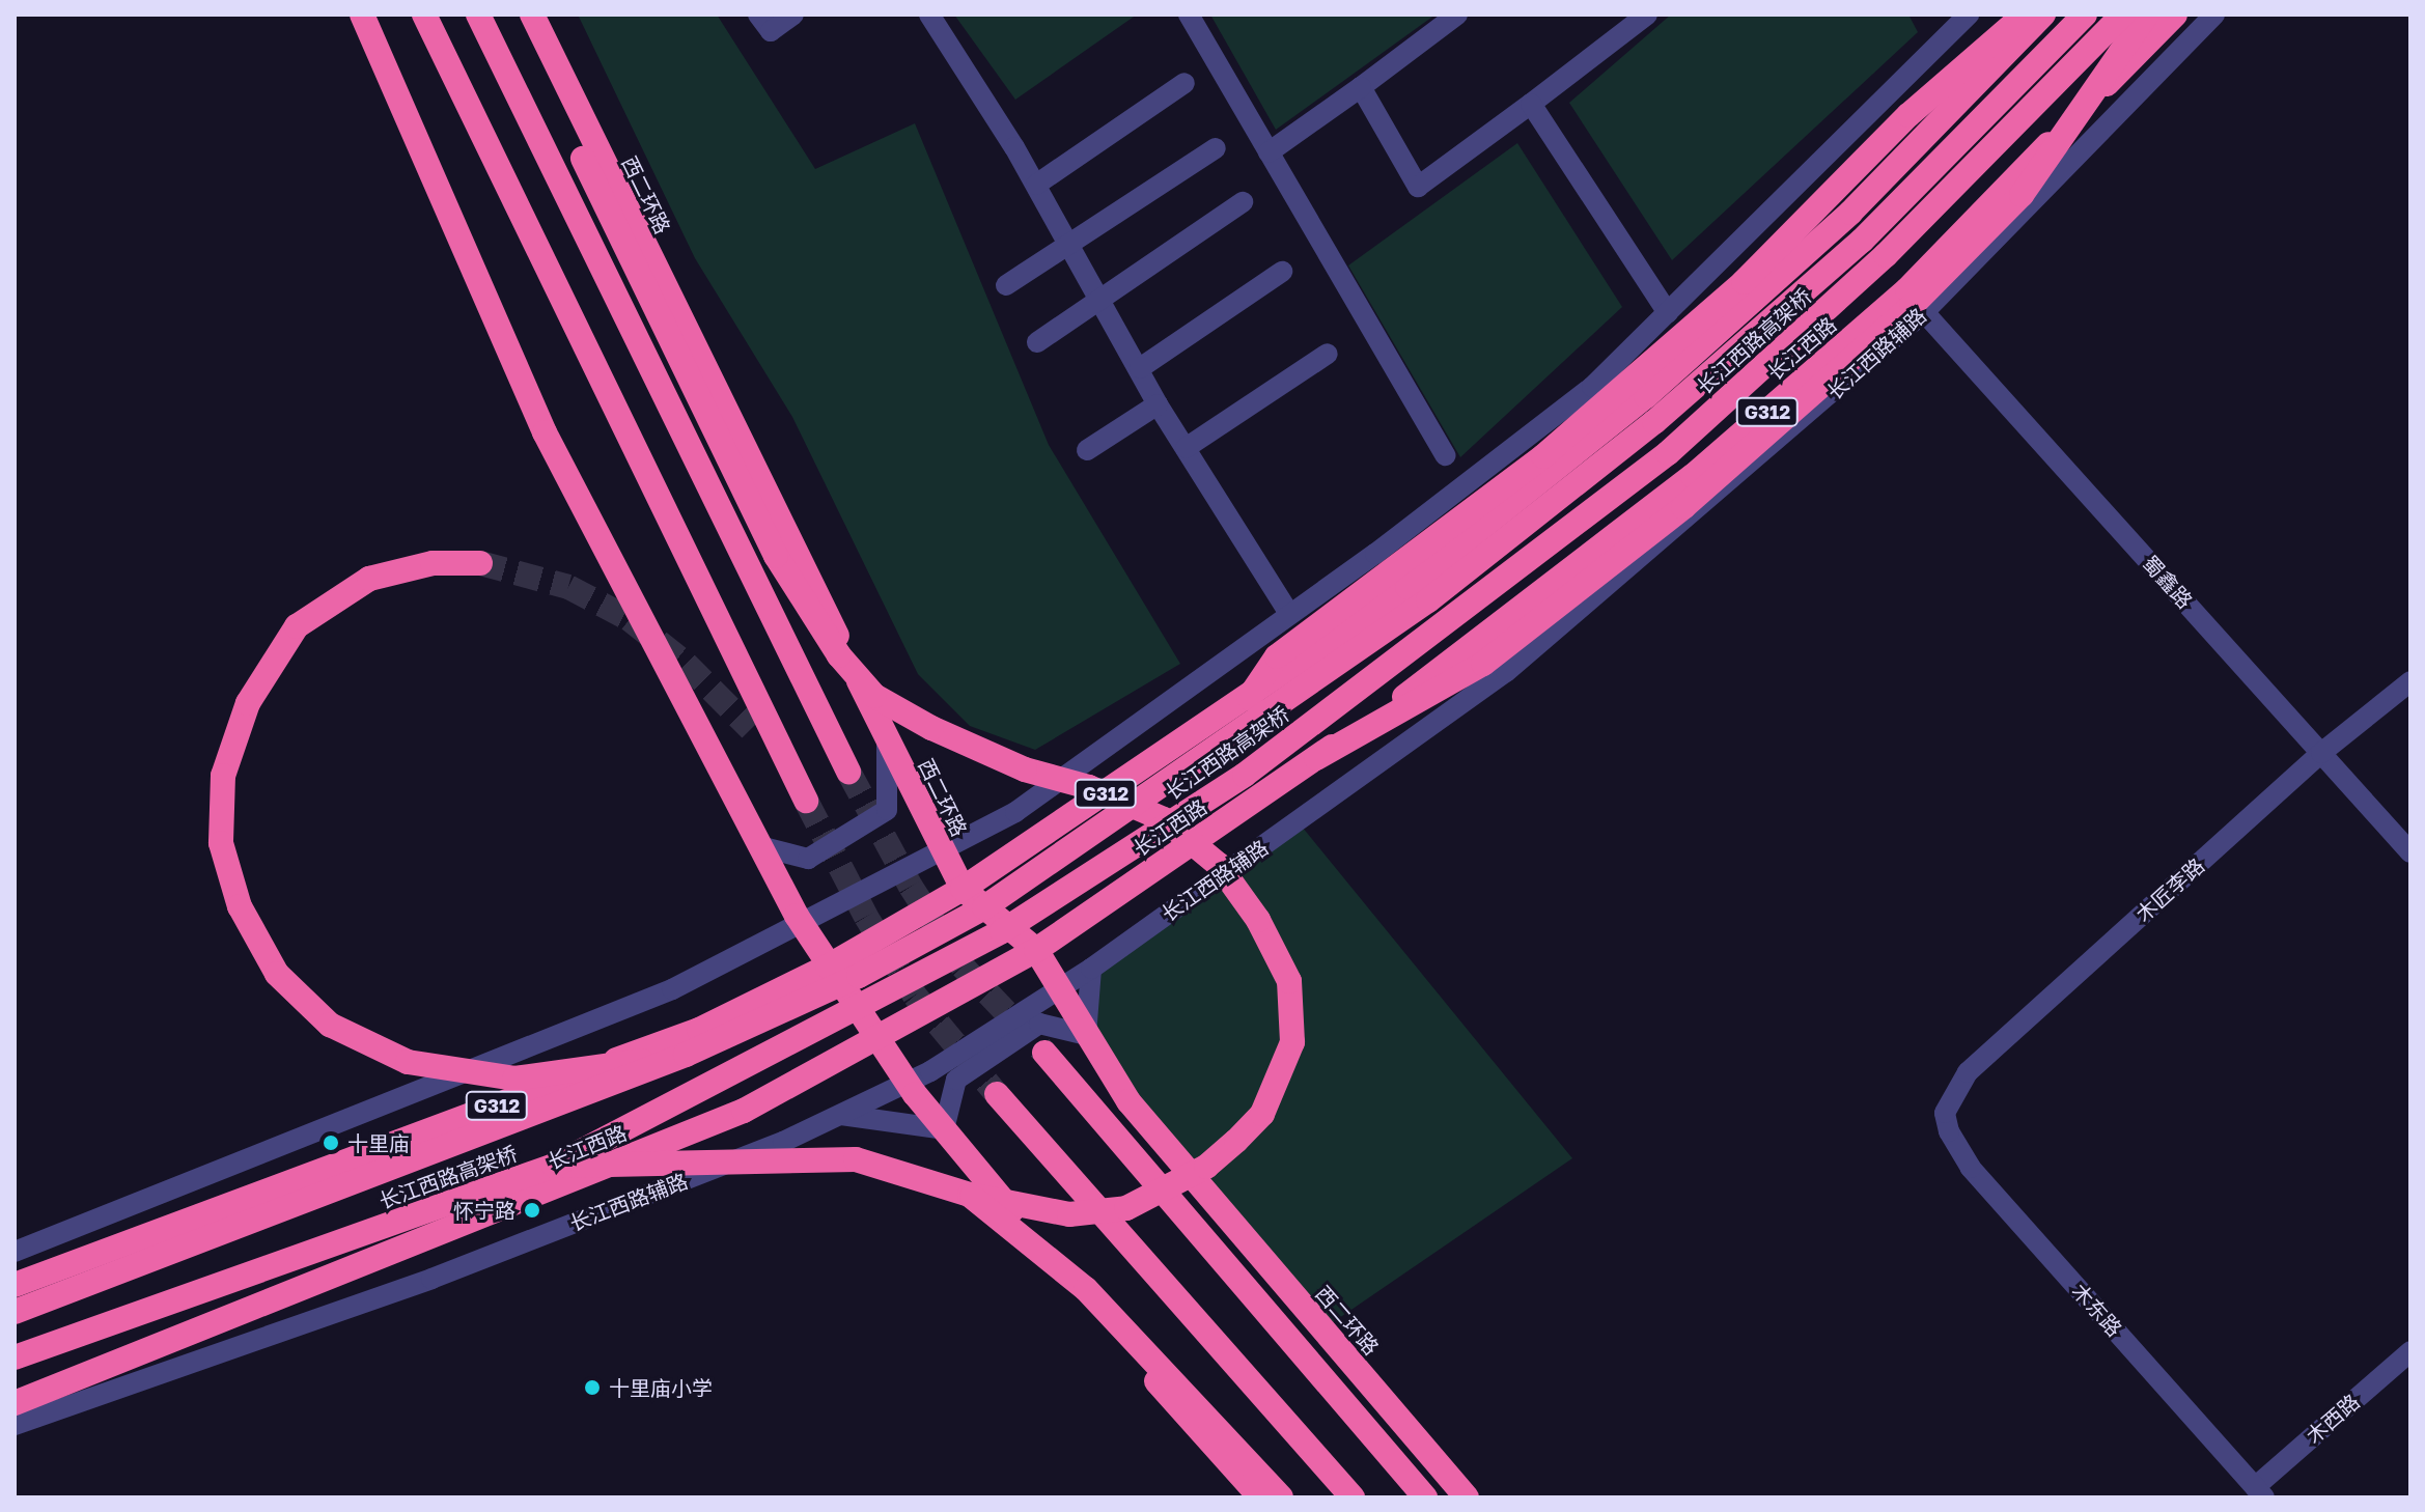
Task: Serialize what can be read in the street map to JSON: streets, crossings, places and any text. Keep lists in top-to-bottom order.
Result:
{
  "streets": {
    "highway": [
      "西二环路",
      "长江西路高架桥",
      "长江西路",
      "G312"
    ],
    "street": [
      "长江西路辅路",
      "蜀鑫路",
      "木匠李路",
      "木东路",
      "木西路"
    ]
  },
  "crossings": [
    ["西二环路", "长江西路"],
    ["西二环路", "长江西路辅路"],
    ["西二环路", "G312"],
    ["长江西路辅路", "蜀鑫路"],
    ["蜀鑫路", "木匠李路"],
    ["木匠李路", "木东路"],
    ["木东路", "木西路"]
  ],
  "places": ["十里庙", "怀宁路", "十里庙小学"]
}
